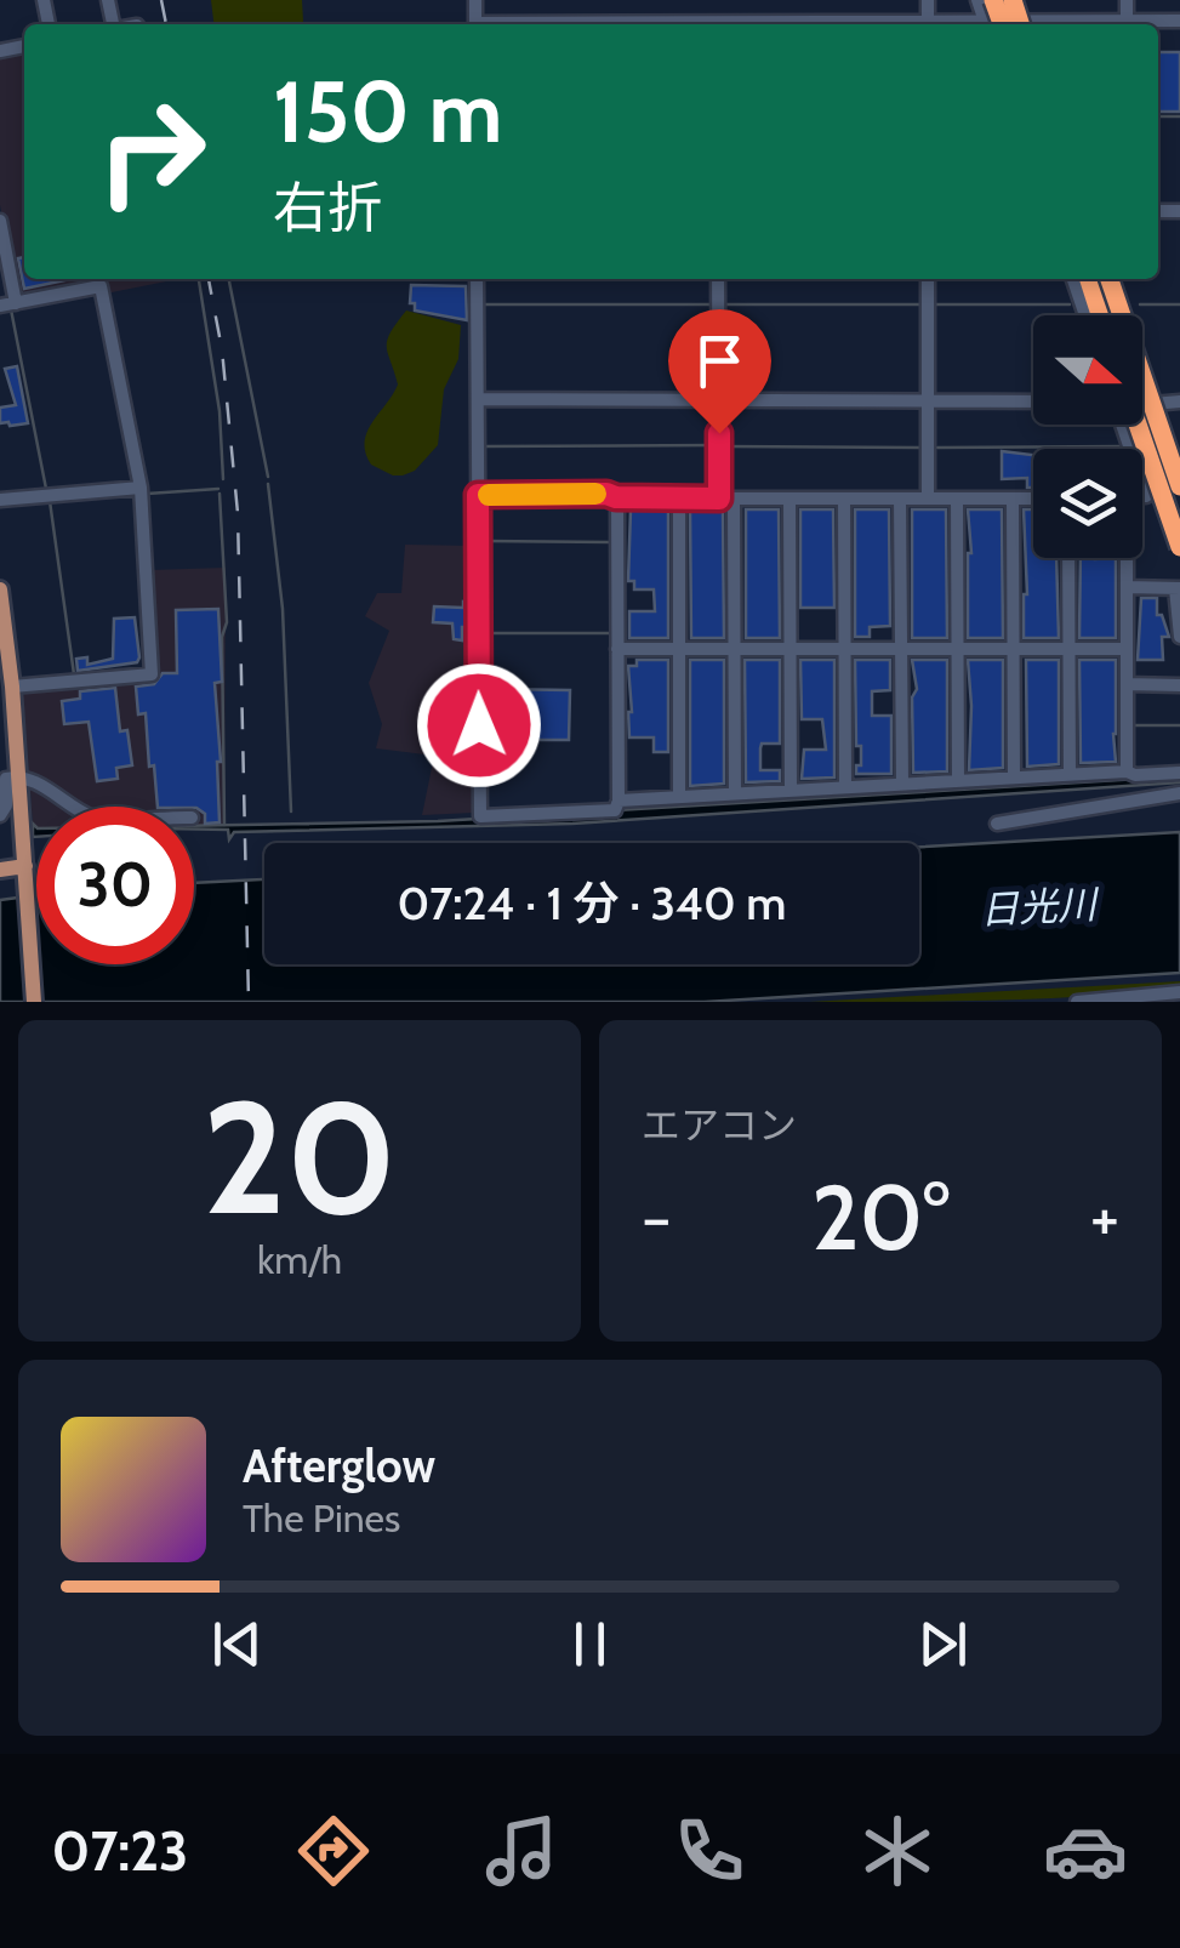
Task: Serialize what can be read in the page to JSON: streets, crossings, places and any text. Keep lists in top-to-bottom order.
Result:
{
  "water": ["日光川"],
  "north": "right",
  "page": {
    "turn": ["150 m", "右折"],
    "limit": "30",
    "trip": "07:24 · 1 分 · 340 m",
    "tile": [
      ["20", "km/h"],
      "エアコン"
    ],
    "heat": ["−", "20°", "+"],
    "song": ["Afterglow", "The Pines"],
    "tabs": "07:23"
  }
}
